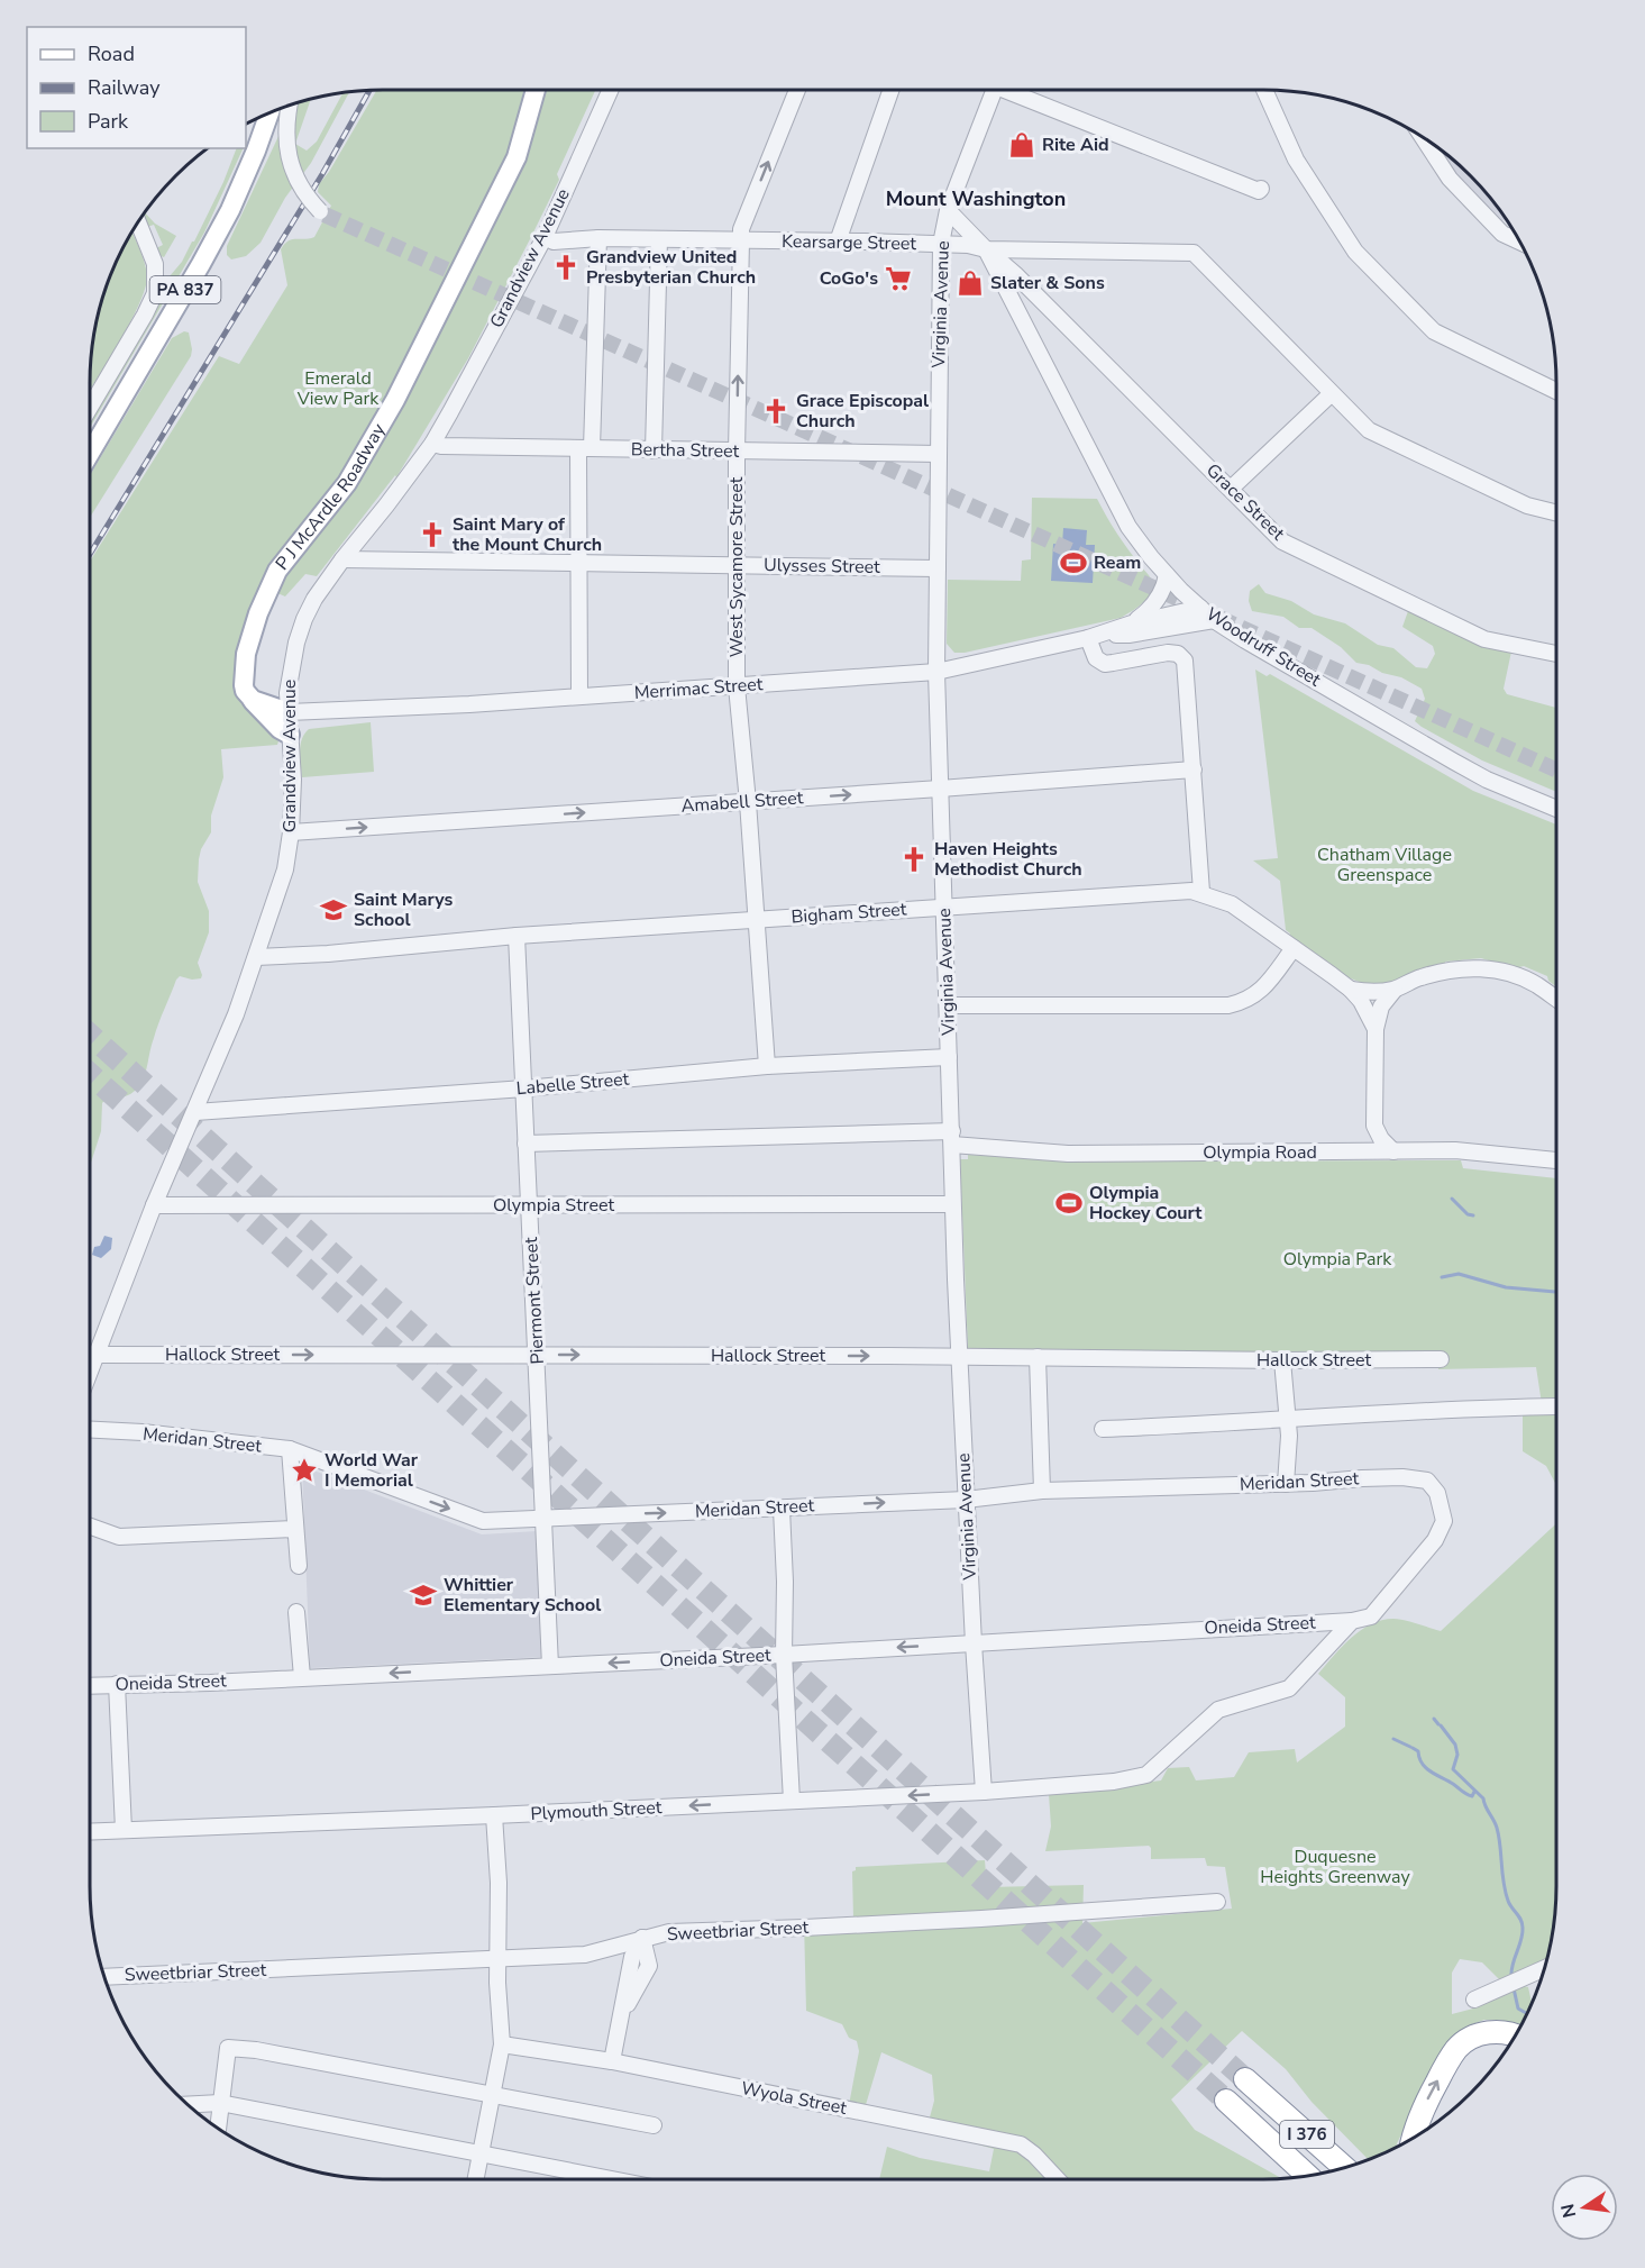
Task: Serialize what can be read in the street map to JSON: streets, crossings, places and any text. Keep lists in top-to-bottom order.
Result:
{
  "streets": {
    "highway": ["I 376"],
    "main road": ["PA 837", "P J McArdle Roadway"],
    "street": [
      "Kearsarge Street",
      "Grandview Avenue",
      "Virginia Avenue",
      "Bertha Street",
      "Grace Street",
      "Ulysses Street",
      "West Sycamore Street",
      "Woodruff Street",
      "Merrimac Street",
      "Amabell Street",
      "Bigham Street",
      "Labelle Street",
      "Olympia Road",
      "Olympia Street",
      "Piermont Street",
      "Hallock Street",
      "Meridan Street",
      "Oneida Street",
      "Plymouth Street",
      "Sweetbriar Street",
      "Wyola Street"
    ]
  },
  "crossings": [
    ["Kearsarge Street", "Grandview Avenue"],
    ["Kearsarge Street", "Virginia Avenue"],
    ["Kearsarge Street", "Grace Street"],
    ["Kearsarge Street", "West Sycamore Street"],
    ["Kearsarge Street", "Woodruff Street"],
    ["Grandview Avenue", "Bertha Street"],
    ["Grandview Avenue", "Ulysses Street"],
    ["Grandview Avenue", "Merrimac Street"],
    ["Grandview Avenue", "Amabell Street"],
    ["Grandview Avenue", "Bigham Street"],
    ["Grandview Avenue", "Labelle Street"],
    ["Grandview Avenue", "Olympia Street"],
    ["Grandview Avenue", "Hallock Street"],
    ["Virginia Avenue", "Bertha Street"],
    ["Virginia Avenue", "Ulysses Street"],
    ["Virginia Avenue", "Woodruff Street"],
    ["Virginia Avenue", "Merrimac Street"],
    ["Virginia Avenue", "Amabell Street"],
    ["Virginia Avenue", "Bigham Street"],
    ["Virginia Avenue", "Labelle Street"],
    ["Virginia Avenue", "Olympia Road"],
    ["Virginia Avenue", "Olympia Street"],
    ["Virginia Avenue", "Hallock Street"],
    ["Virginia Avenue", "Meridan Street"],
    ["Virginia Avenue", "Oneida Street"],
    ["Virginia Avenue", "Plymouth Street"],
    ["Bertha Street", "West Sycamore Street"],
    ["Grace Street", "Woodruff Street"],
    ["Ulysses Street", "West Sycamore Street"],
    ["West Sycamore Street", "Merrimac Street"],
    ["West Sycamore Street", "Amabell Street"],
    ["West Sycamore Street", "Bigham Street"],
    ["West Sycamore Street", "Labelle Street"],
    ["Woodruff Street", "Merrimac Street"],
    ["Bigham Street", "Piermont Street"],
    ["Labelle Street", "Piermont Street"],
    ["Olympia Road", "Piermont Street"],
    ["Olympia Street", "Piermont Street"],
    ["Piermont Street", "Hallock Street"],
    ["Piermont Street", "Meridan Street"],
    ["Piermont Street", "Oneida Street"],
    ["Meridan Street", "Oneida Street"],
    ["Meridan Street", "Plymouth Street"],
    ["Oneida Street", "Plymouth Street"]
  ],
  "one_way": [
    "Amabell Street",
    "Hallock Street",
    "Meridan Street",
    "Oneida Street",
    "Plymouth Street"
  ],
  "districts": ["Mount Washington"],
  "parks": [
    "Emerald View Park",
    "Chatham Village Greenspace",
    "Olympia Park",
    "Duquesne Heights Greenway"
  ],
  "places": {
    "shop": ["Rite Aid", "Slater & Sons"],
    "church": [
      "Grandview United Presbyterian Church",
      "Grace Episcopal Church",
      "Saint Mary of the Mount Church",
      "Haven Heights Methodist Church"
    ],
    "supermarket": ["CoGo's"],
    "sports": ["Ream", "Olympia Hockey Court"],
    "school or university": ["Saint Marys School", "Whittier Elementary School"],
    "place": ["World War I Memorial"]
  },
  "legend": ["Road", "Railway", "Park"],
  "north": "left"
}
